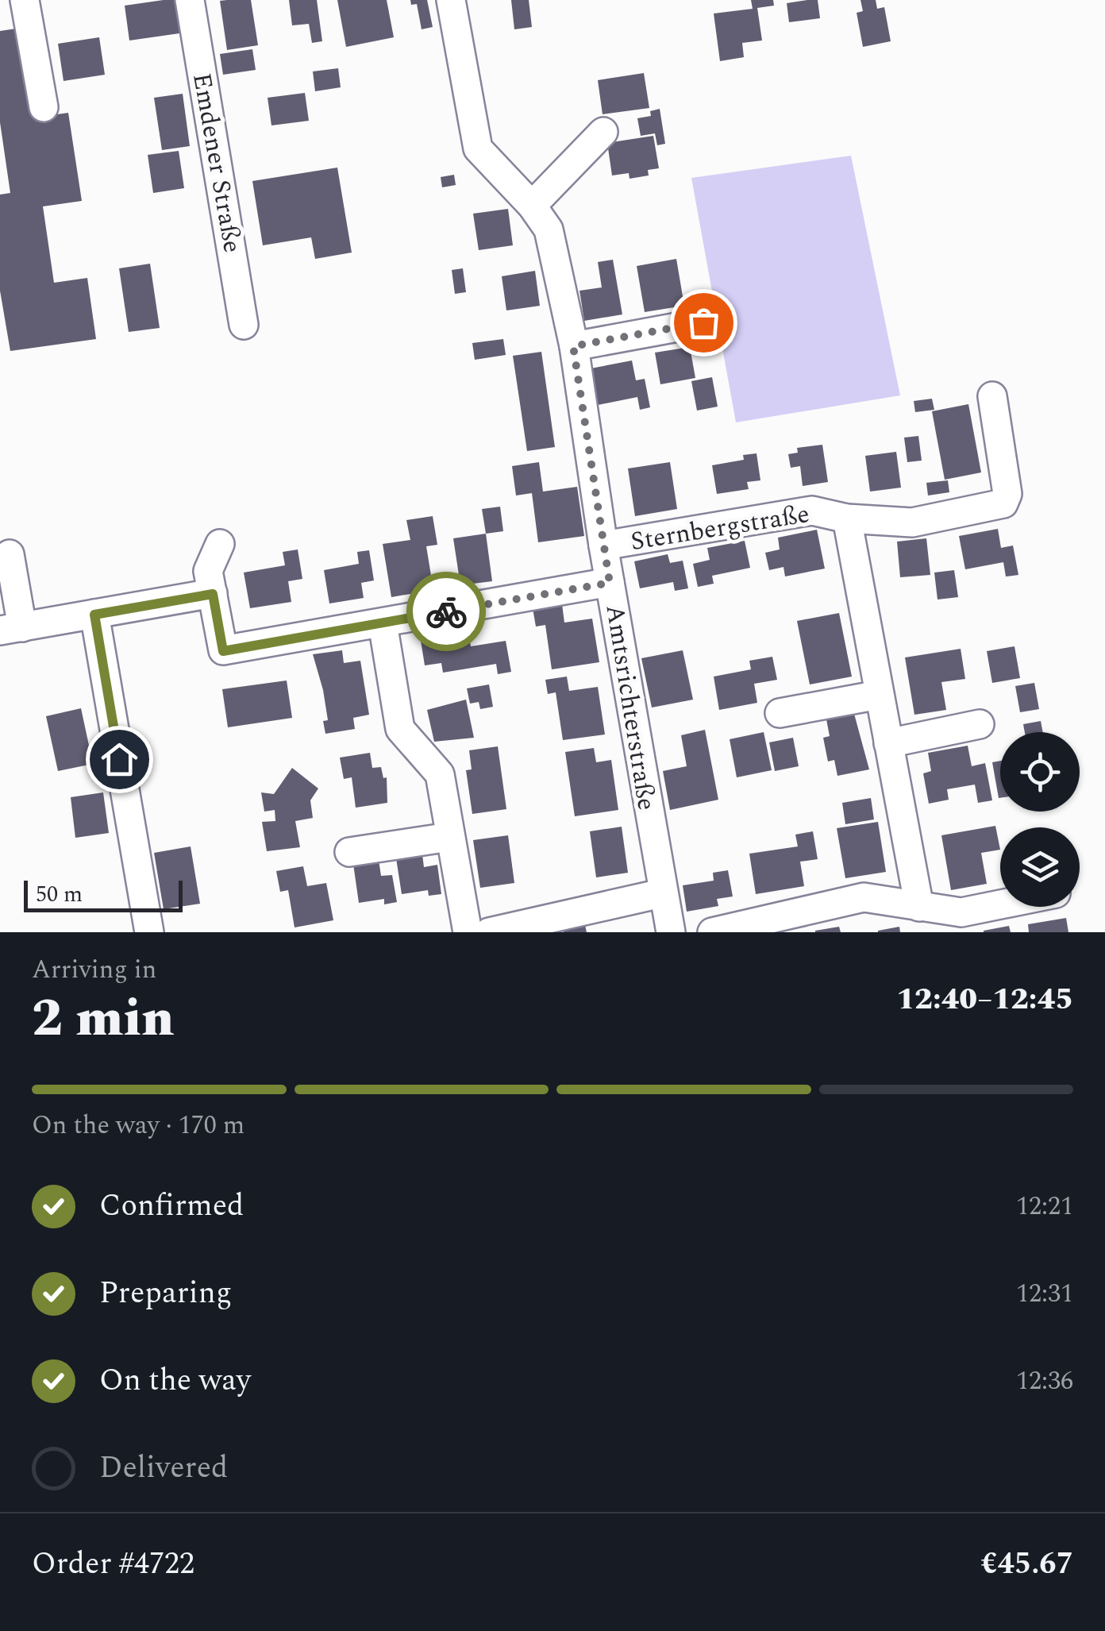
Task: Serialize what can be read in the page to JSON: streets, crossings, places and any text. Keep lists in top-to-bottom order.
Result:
{
  "streets": {
    "street": ["Emdener Straße", "Sternbergstraße", "Amtsrichterstraße"]
  },
  "crossings": [
    ["Sternbergstraße", "Amtsrichterstraße"]
  ],
  "scale_bar": "50 m",
  "page": {
    "scale": "50 m",
    "heading": ["2 min", "Arriving in", "12:40–12:45"],
    "panel": ["Order #4722", "€45.67"],
    "bar": "On the way · 170 m",
    "list": [
      ["Confirmed", "12:21"],
      ["Preparing", "12:31"],
      ["On the way", "12:36"],
      "Delivered"
    ]
  }
}
